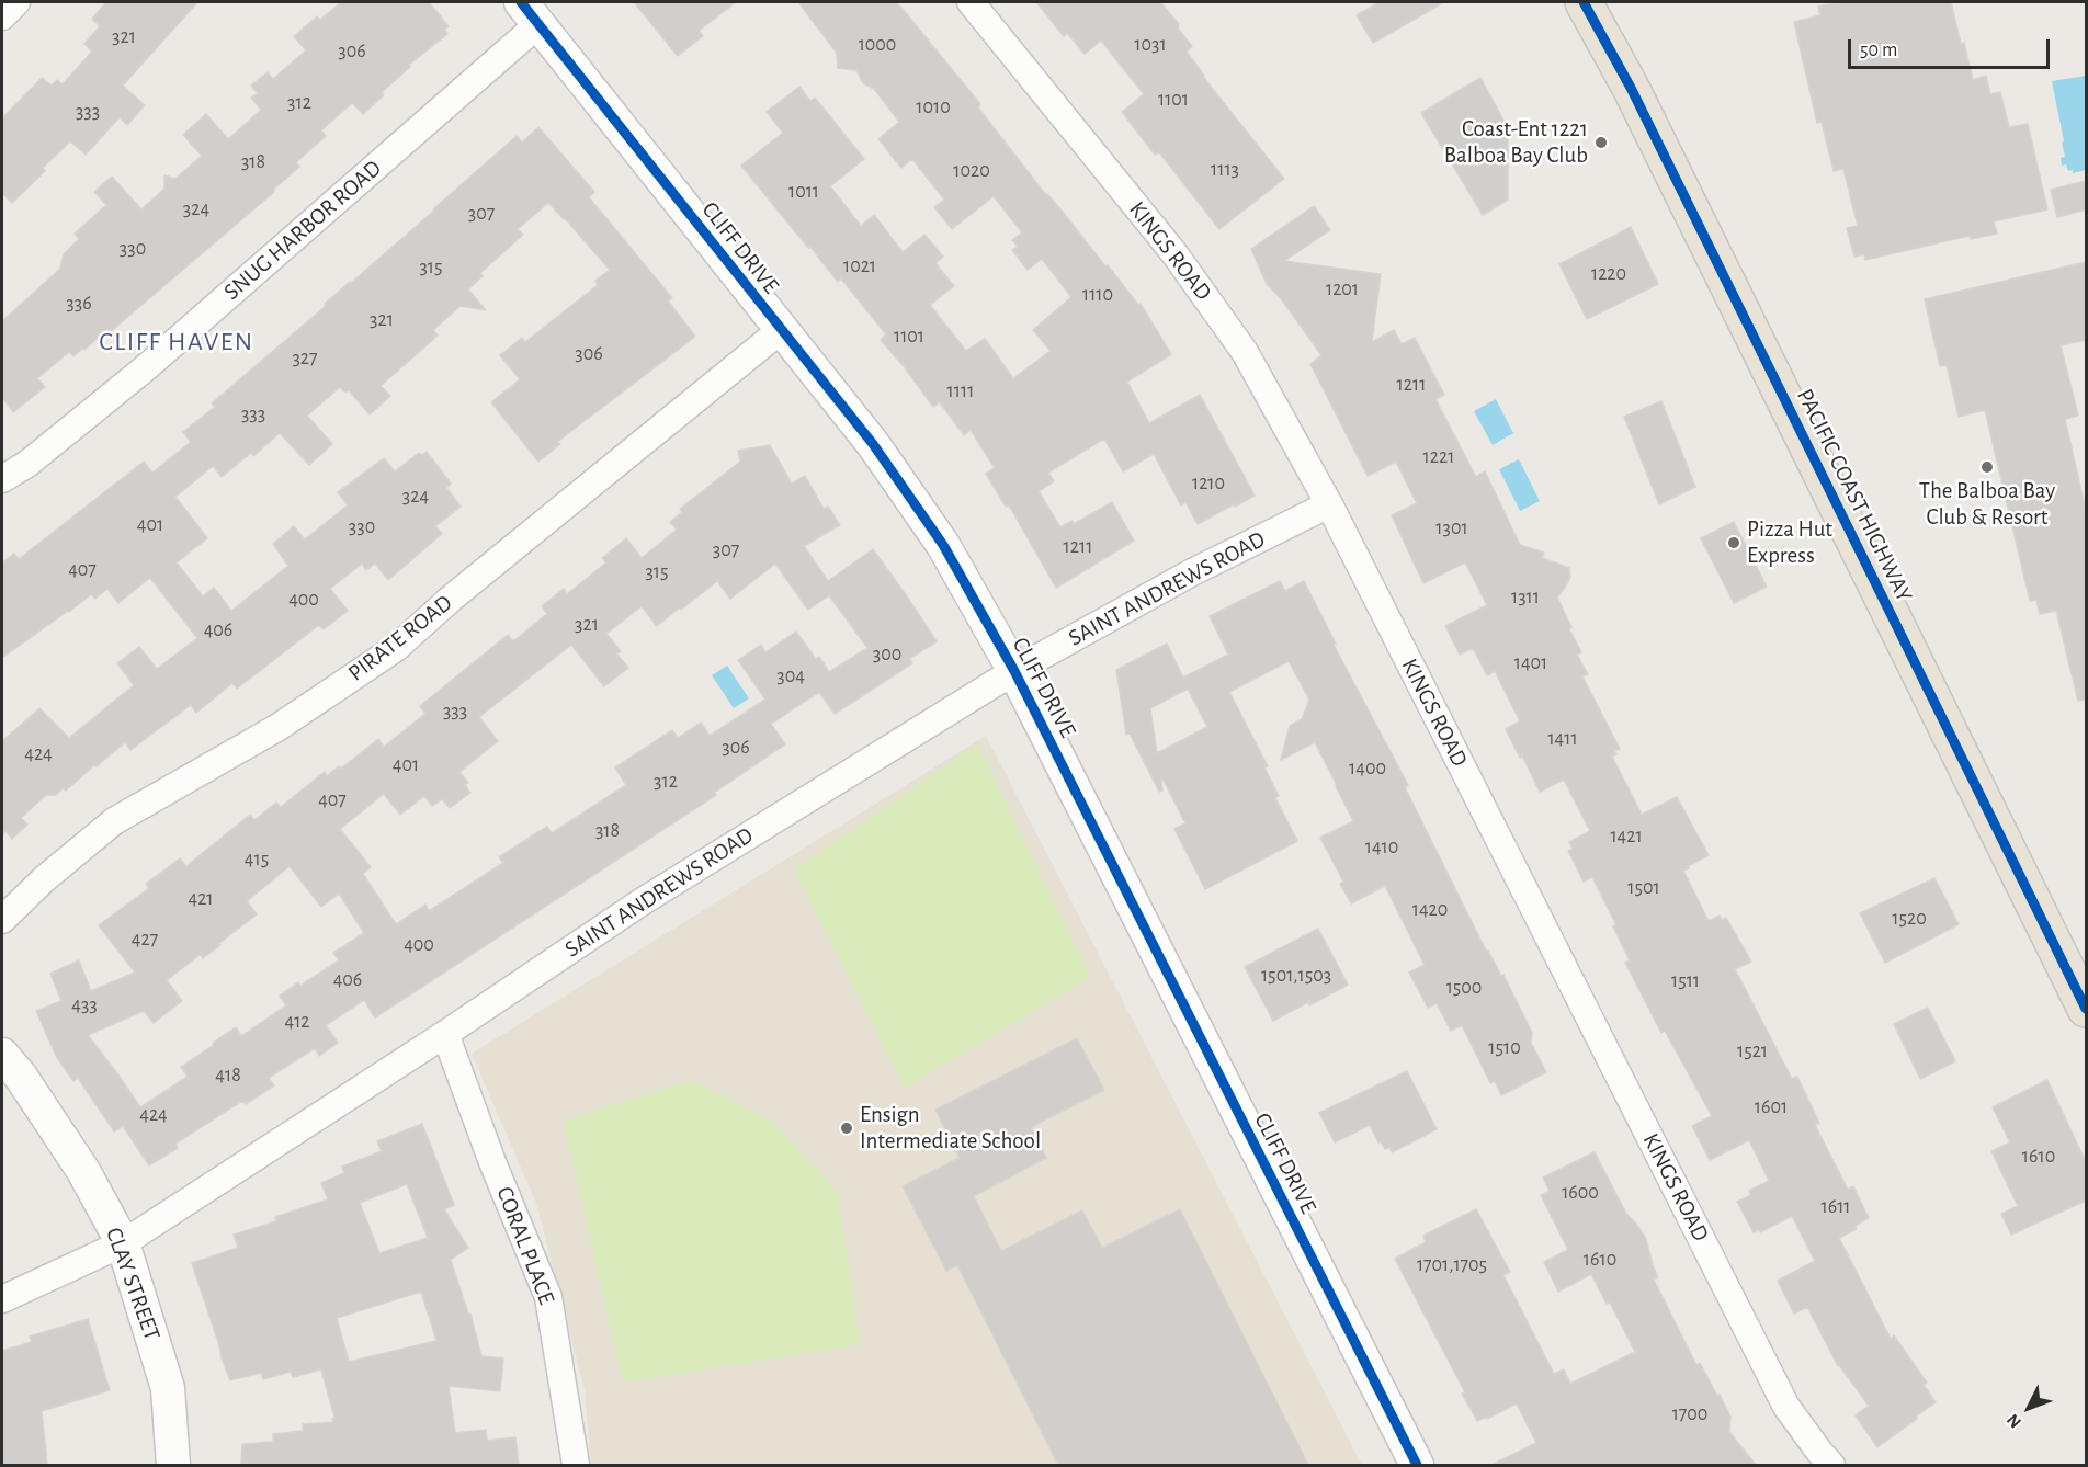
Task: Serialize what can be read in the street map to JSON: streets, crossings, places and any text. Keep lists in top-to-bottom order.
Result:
{
  "streets": {
    "highway": ["PACIFIC COAST HIGHWAY"],
    "street": [
      "SNUG HARBOR ROAD",
      "CLIFF DRIVE",
      "KINGS ROAD",
      "SAINT ANDREWS ROAD",
      "PIRATE ROAD",
      "CORAL PLACE",
      "CLAY STREET"
    ]
  },
  "crossings": [
    ["SNUG HARBOR ROAD", "CLIFF DRIVE"],
    ["CLIFF DRIVE", "SAINT ANDREWS ROAD"],
    ["CLIFF DRIVE", "PIRATE ROAD"],
    ["KINGS ROAD", "SAINT ANDREWS ROAD"],
    ["SAINT ANDREWS ROAD", "CORAL PLACE"],
    ["SAINT ANDREWS ROAD", "CLAY STREET"]
  ],
  "districts": ["CLIFF HAVEN"],
  "places": [
    "Coast-Ent 1221 Balboa Bay Club",
    "The Balboa Bay Club & Resort",
    "Pizza Hut Express",
    "Ensign Intermediate School"
  ],
  "house_numbers": [
    "321",
    "1000",
    "1031",
    "306",
    "1101",
    "312",
    "1010",
    "333",
    "318",
    "1113",
    "1020",
    "1011",
    "324",
    "307",
    "330",
    "1021",
    "315",
    "1220",
    "1201",
    "1110",
    "336",
    "321",
    "1101",
    "306",
    "327",
    "1211",
    "1111",
    "333",
    "1221",
    "1210",
    "324",
    "401",
    "330",
    "1301",
    "1211",
    "307",
    "407",
    "315",
    "1311",
    "400",
    "321",
    "406",
    "300",
    "1401",
    "304",
    "333",
    "1411",
    "306",
    "424",
    "401",
    "1400",
    "312",
    "407",
    "318",
    "1421",
    "1410",
    "415",
    "1501",
    "421",
    "1420",
    "1520",
    "427",
    "400",
    "1501,1503",
    "406",
    "1511",
    "1500",
    "433",
    "412",
    "1510",
    "1521",
    "418",
    "1601",
    "424",
    "1610",
    "1600",
    "1611",
    "1610",
    "1701,1705",
    "1700"
  ],
  "scale_bar": "50 m",
  "north": "bottom left"
}
